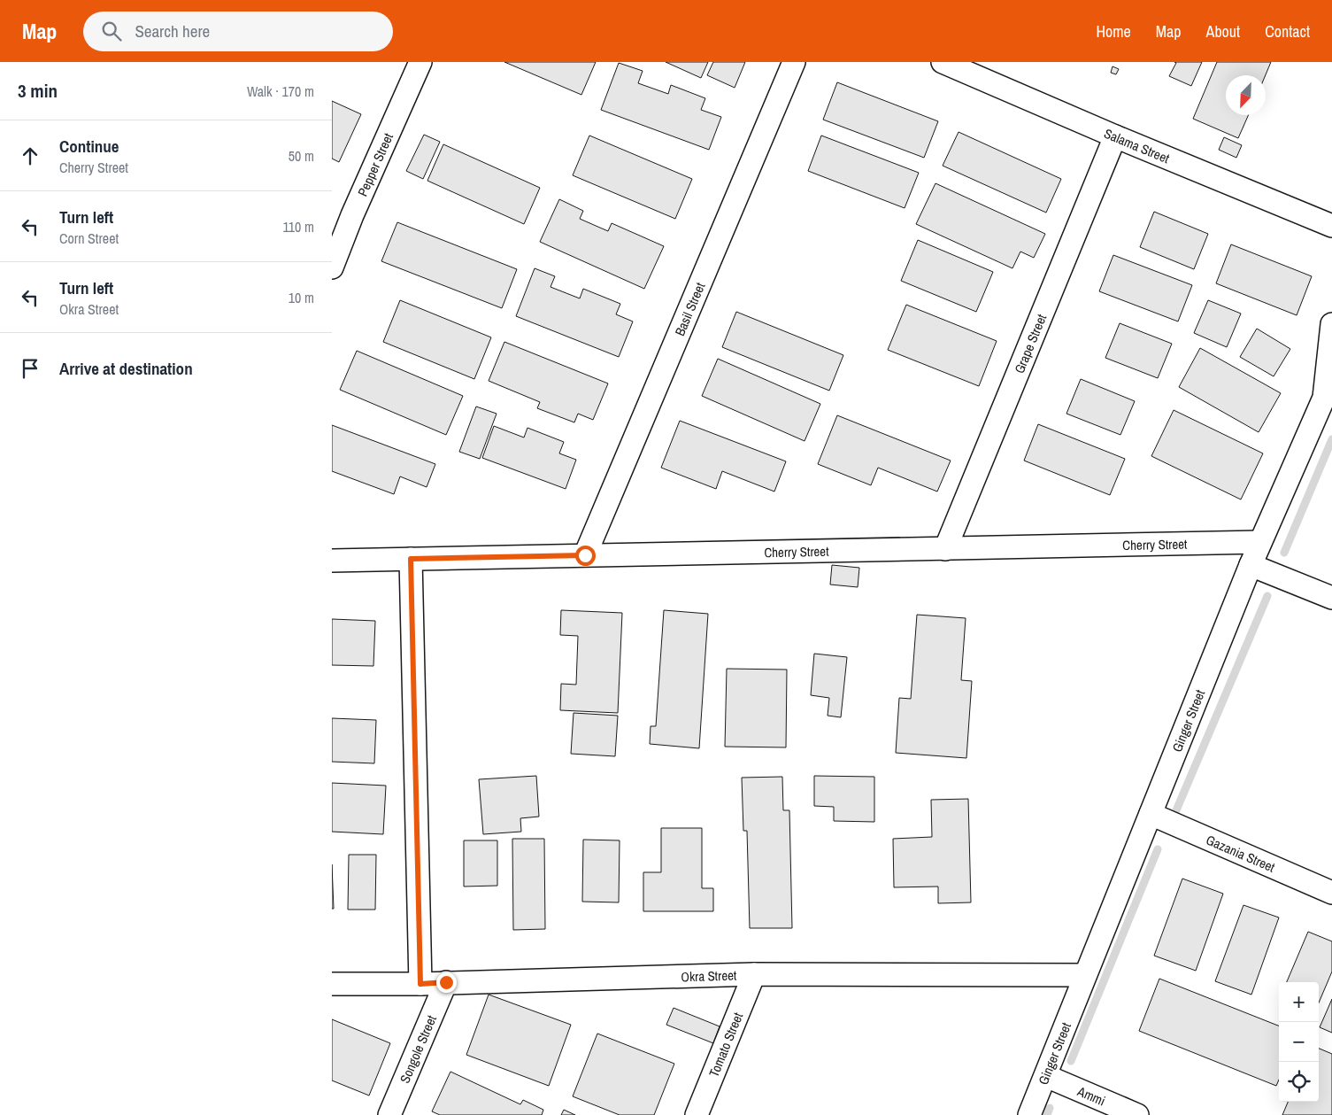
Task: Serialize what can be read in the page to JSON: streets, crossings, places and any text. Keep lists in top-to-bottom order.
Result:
{
  "streets": {
    "street": [
      "Salama Street",
      "Pepper Street",
      "Basil Street",
      "Grape Street",
      "Cherry Street",
      "Ginger Street",
      "Gazania Street",
      "Okra Street",
      "Tomato Street",
      "Songole Street",
      "Ammi"
    ]
  },
  "crossings": [
    ["Salama Street", "Grape Street"],
    ["Basil Street", "Cherry Street"],
    ["Grape Street", "Cherry Street"],
    ["Cherry Street", "Ginger Street"],
    ["Ginger Street", "Gazania Street"],
    ["Ginger Street", "Okra Street"],
    ["Ginger Street", "Ammi"],
    ["Okra Street", "Tomato Street"],
    ["Okra Street", "Songole Street"]
  ],
  "north": "bottom left",
  "page": {
    "header": "Map",
    "search": "Search here",
    "nav": [
      "Home",
      "Map",
      "About",
      "Contact"
    ],
    "heading": ["3 min", "Walk · 170 m"],
    "list": [
      ["Continue", "Cherry Street", "50 m"],
      ["Turn left", "Corn Street", "110 m"],
      ["Turn left", "Okra Street", "10 m"],
      "Arrive at destination"
    ],
    "map_buttons": ["+", "−"]
  }
}
